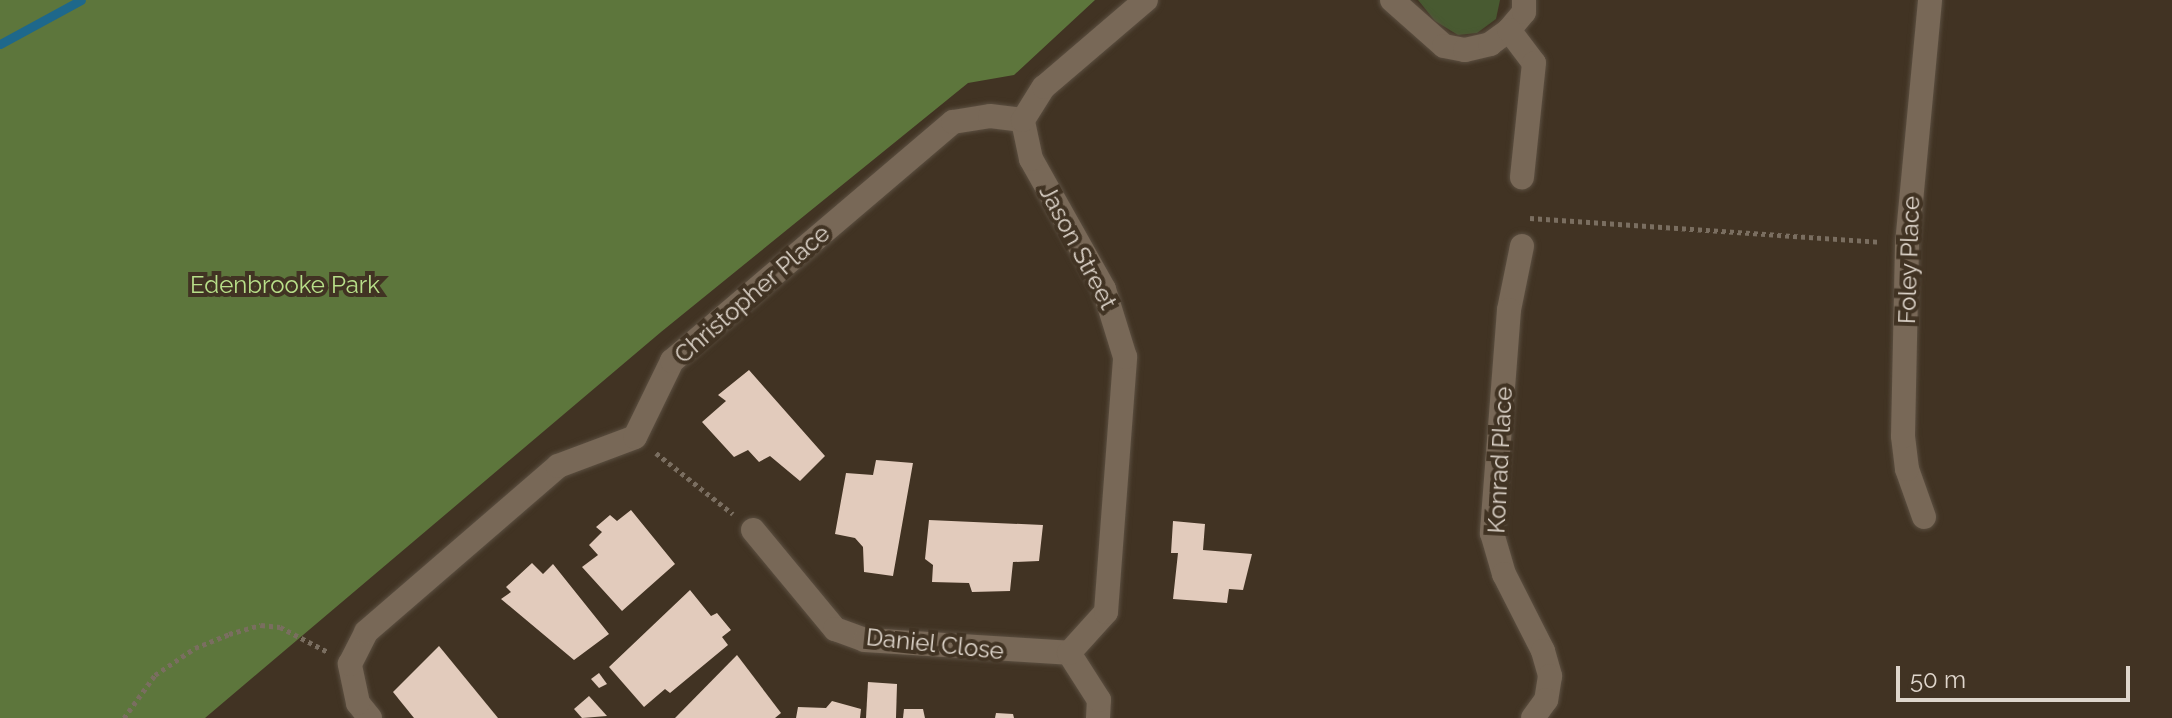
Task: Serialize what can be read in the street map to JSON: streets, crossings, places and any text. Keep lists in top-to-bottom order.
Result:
{
  "streets": {
    "street": [
      "Jason Street",
      "Foley Place",
      "Christopher Place",
      "Konrad Place",
      "Daniel Close"
    ]
  },
  "crossings": [
    ["Jason Street", "Christopher Place"],
    ["Jason Street", "Daniel Close"]
  ],
  "parks": ["Edenbrooke Park"],
  "scale_bar": "50 m"
}
